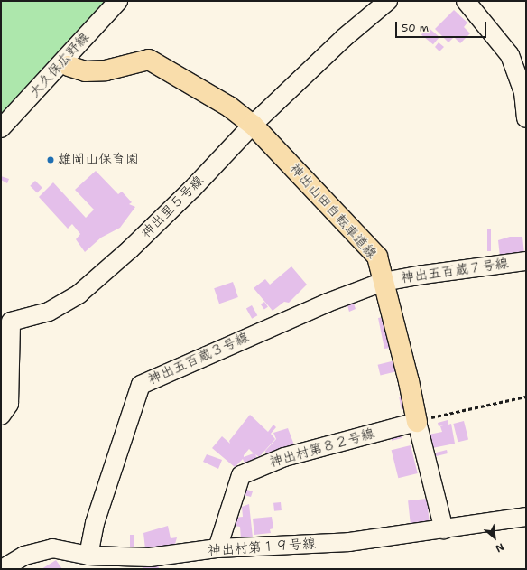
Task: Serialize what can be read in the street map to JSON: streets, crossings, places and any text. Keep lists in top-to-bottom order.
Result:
{
  "streets": {
    "main road": ["神出山田自転車道線"],
    "street": [
      "大久保広野線",
      "神出里５号線",
      "神出五百蔵７号線",
      "神出五百蔵３号線",
      "神出村第８２号線",
      "神出村第１９号線"
    ]
  },
  "crossings": [
    ["大久保広野線", "神出山田自転車道線"],
    ["神出里５号線", "神出山田自転車道線"],
    ["神出山田自転車道線", "神出五百蔵７号線"],
    ["神出山田自転車道線", "神出五百蔵３号線"],
    ["神出山田自転車道線", "神出村第８２号線"],
    ["神出五百蔵７号線", "神出五百蔵３号線"],
    ["神出五百蔵３号線", "神出村第１９号線"],
    ["神出村第８２号線", "神出村第１９号線"]
  ],
  "places": ["雄岡山保育園"],
  "scale_bar": "50 m",
  "north": "bottom right"
}
